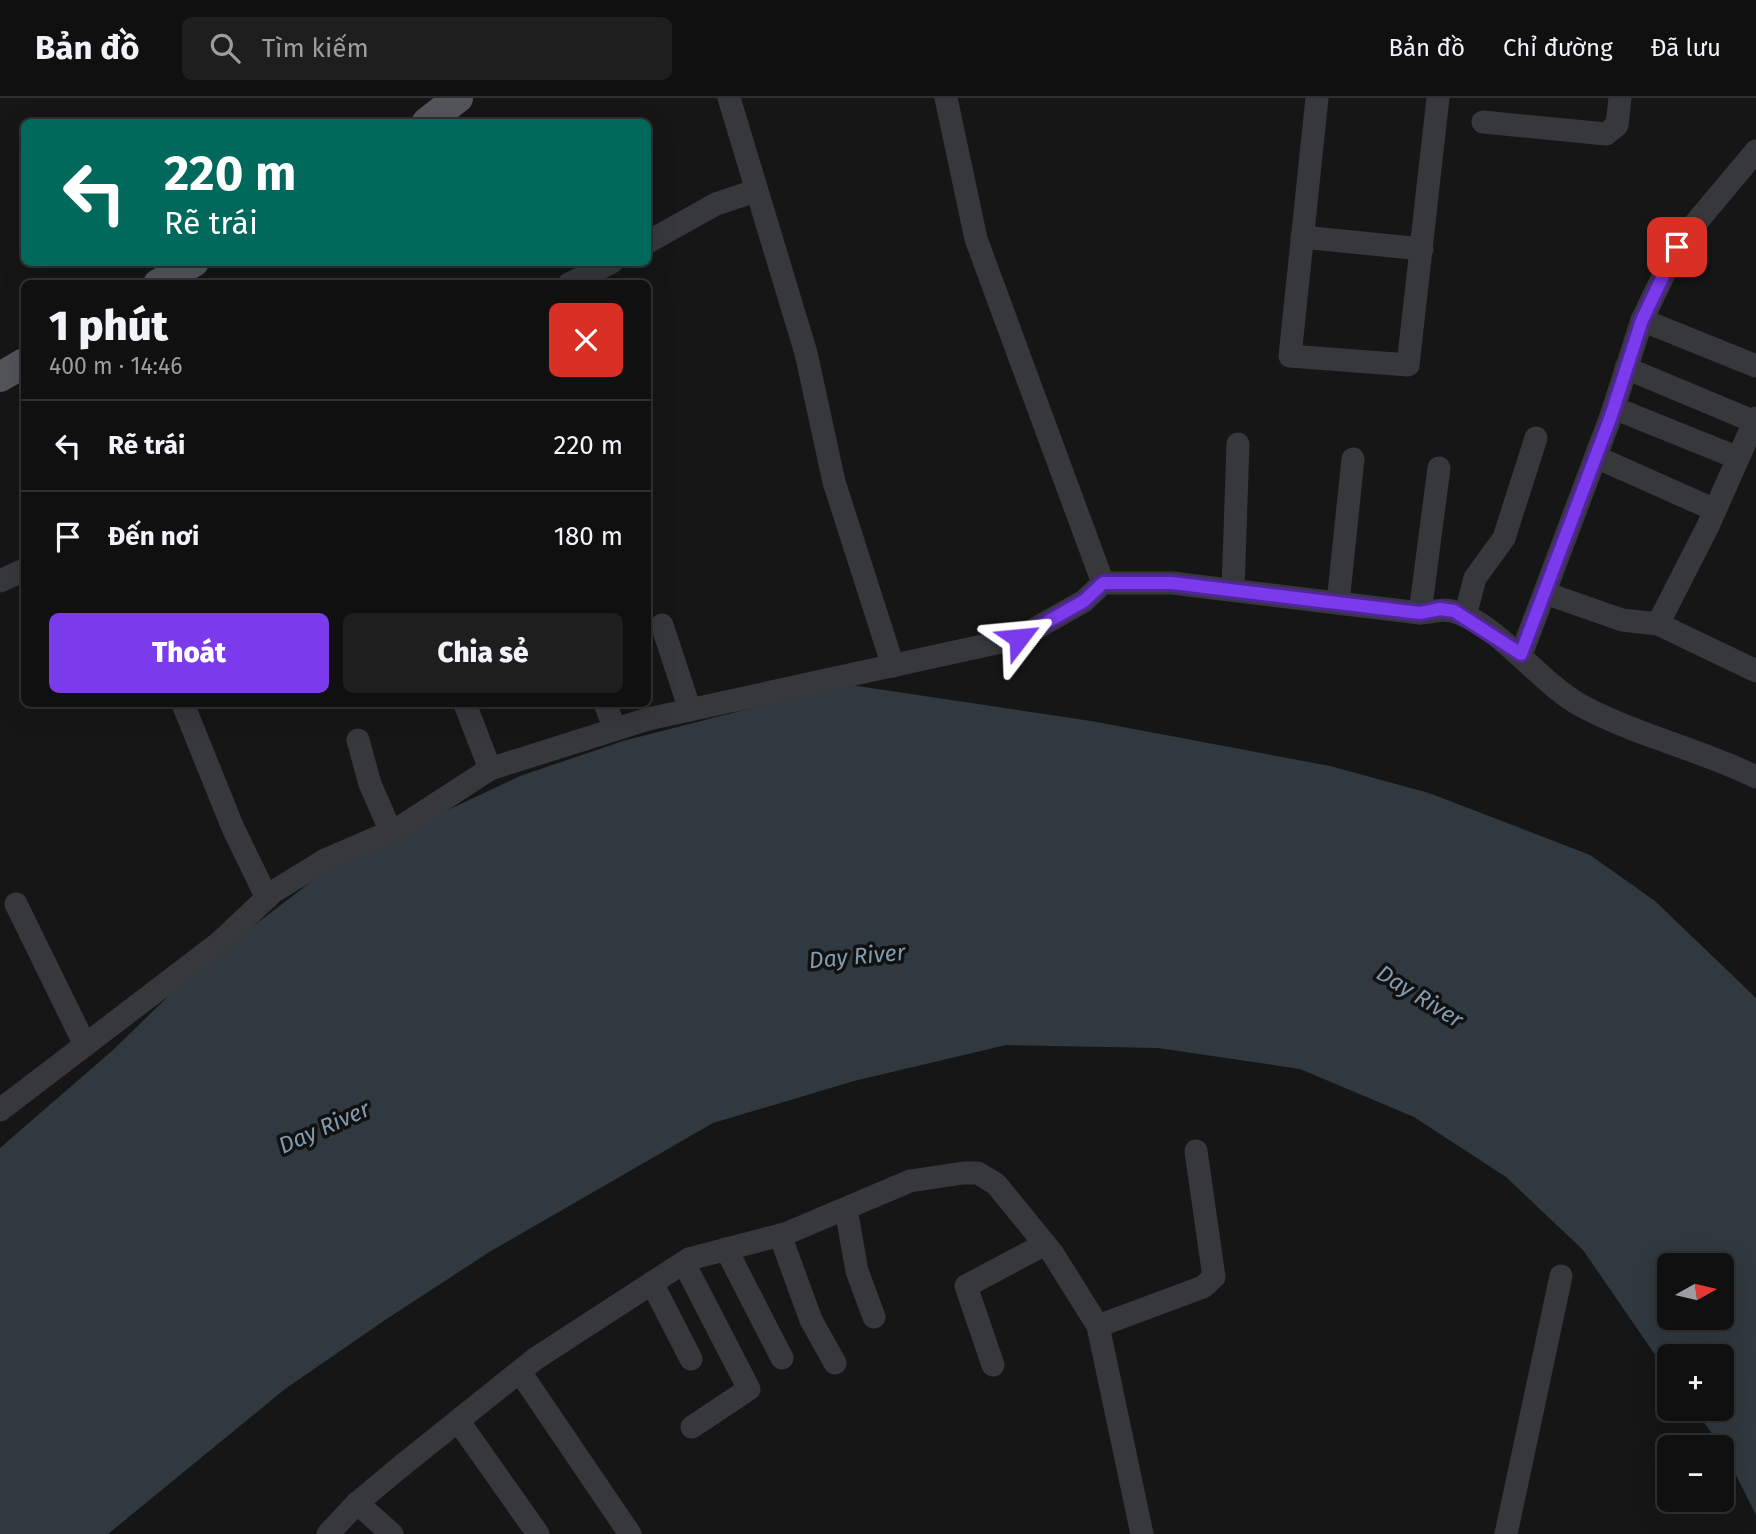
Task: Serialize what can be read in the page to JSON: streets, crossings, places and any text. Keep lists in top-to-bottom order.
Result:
{
  "water": ["Day River"],
  "north": "right",
  "page": {
    "header": "Bản đồ",
    "search": "Tìm kiếm",
    "nav": ["Bản đồ", "Chỉ đường", "Đã lưu"],
    "turn": ["220 m", "Rẽ trái"],
    "heading": ["1 phút", "400 m · 14:46"],
    "list": [
      {
        "name": "Rẽ trái",
        "value": "220 m"
      },
      {
        "name": "Đến nơi",
        "value": "180 m"
      }
    ],
    "buttons": ["Thoát", "Chia sẻ"],
    "map_buttons": ["+", "−"]
  }
}
